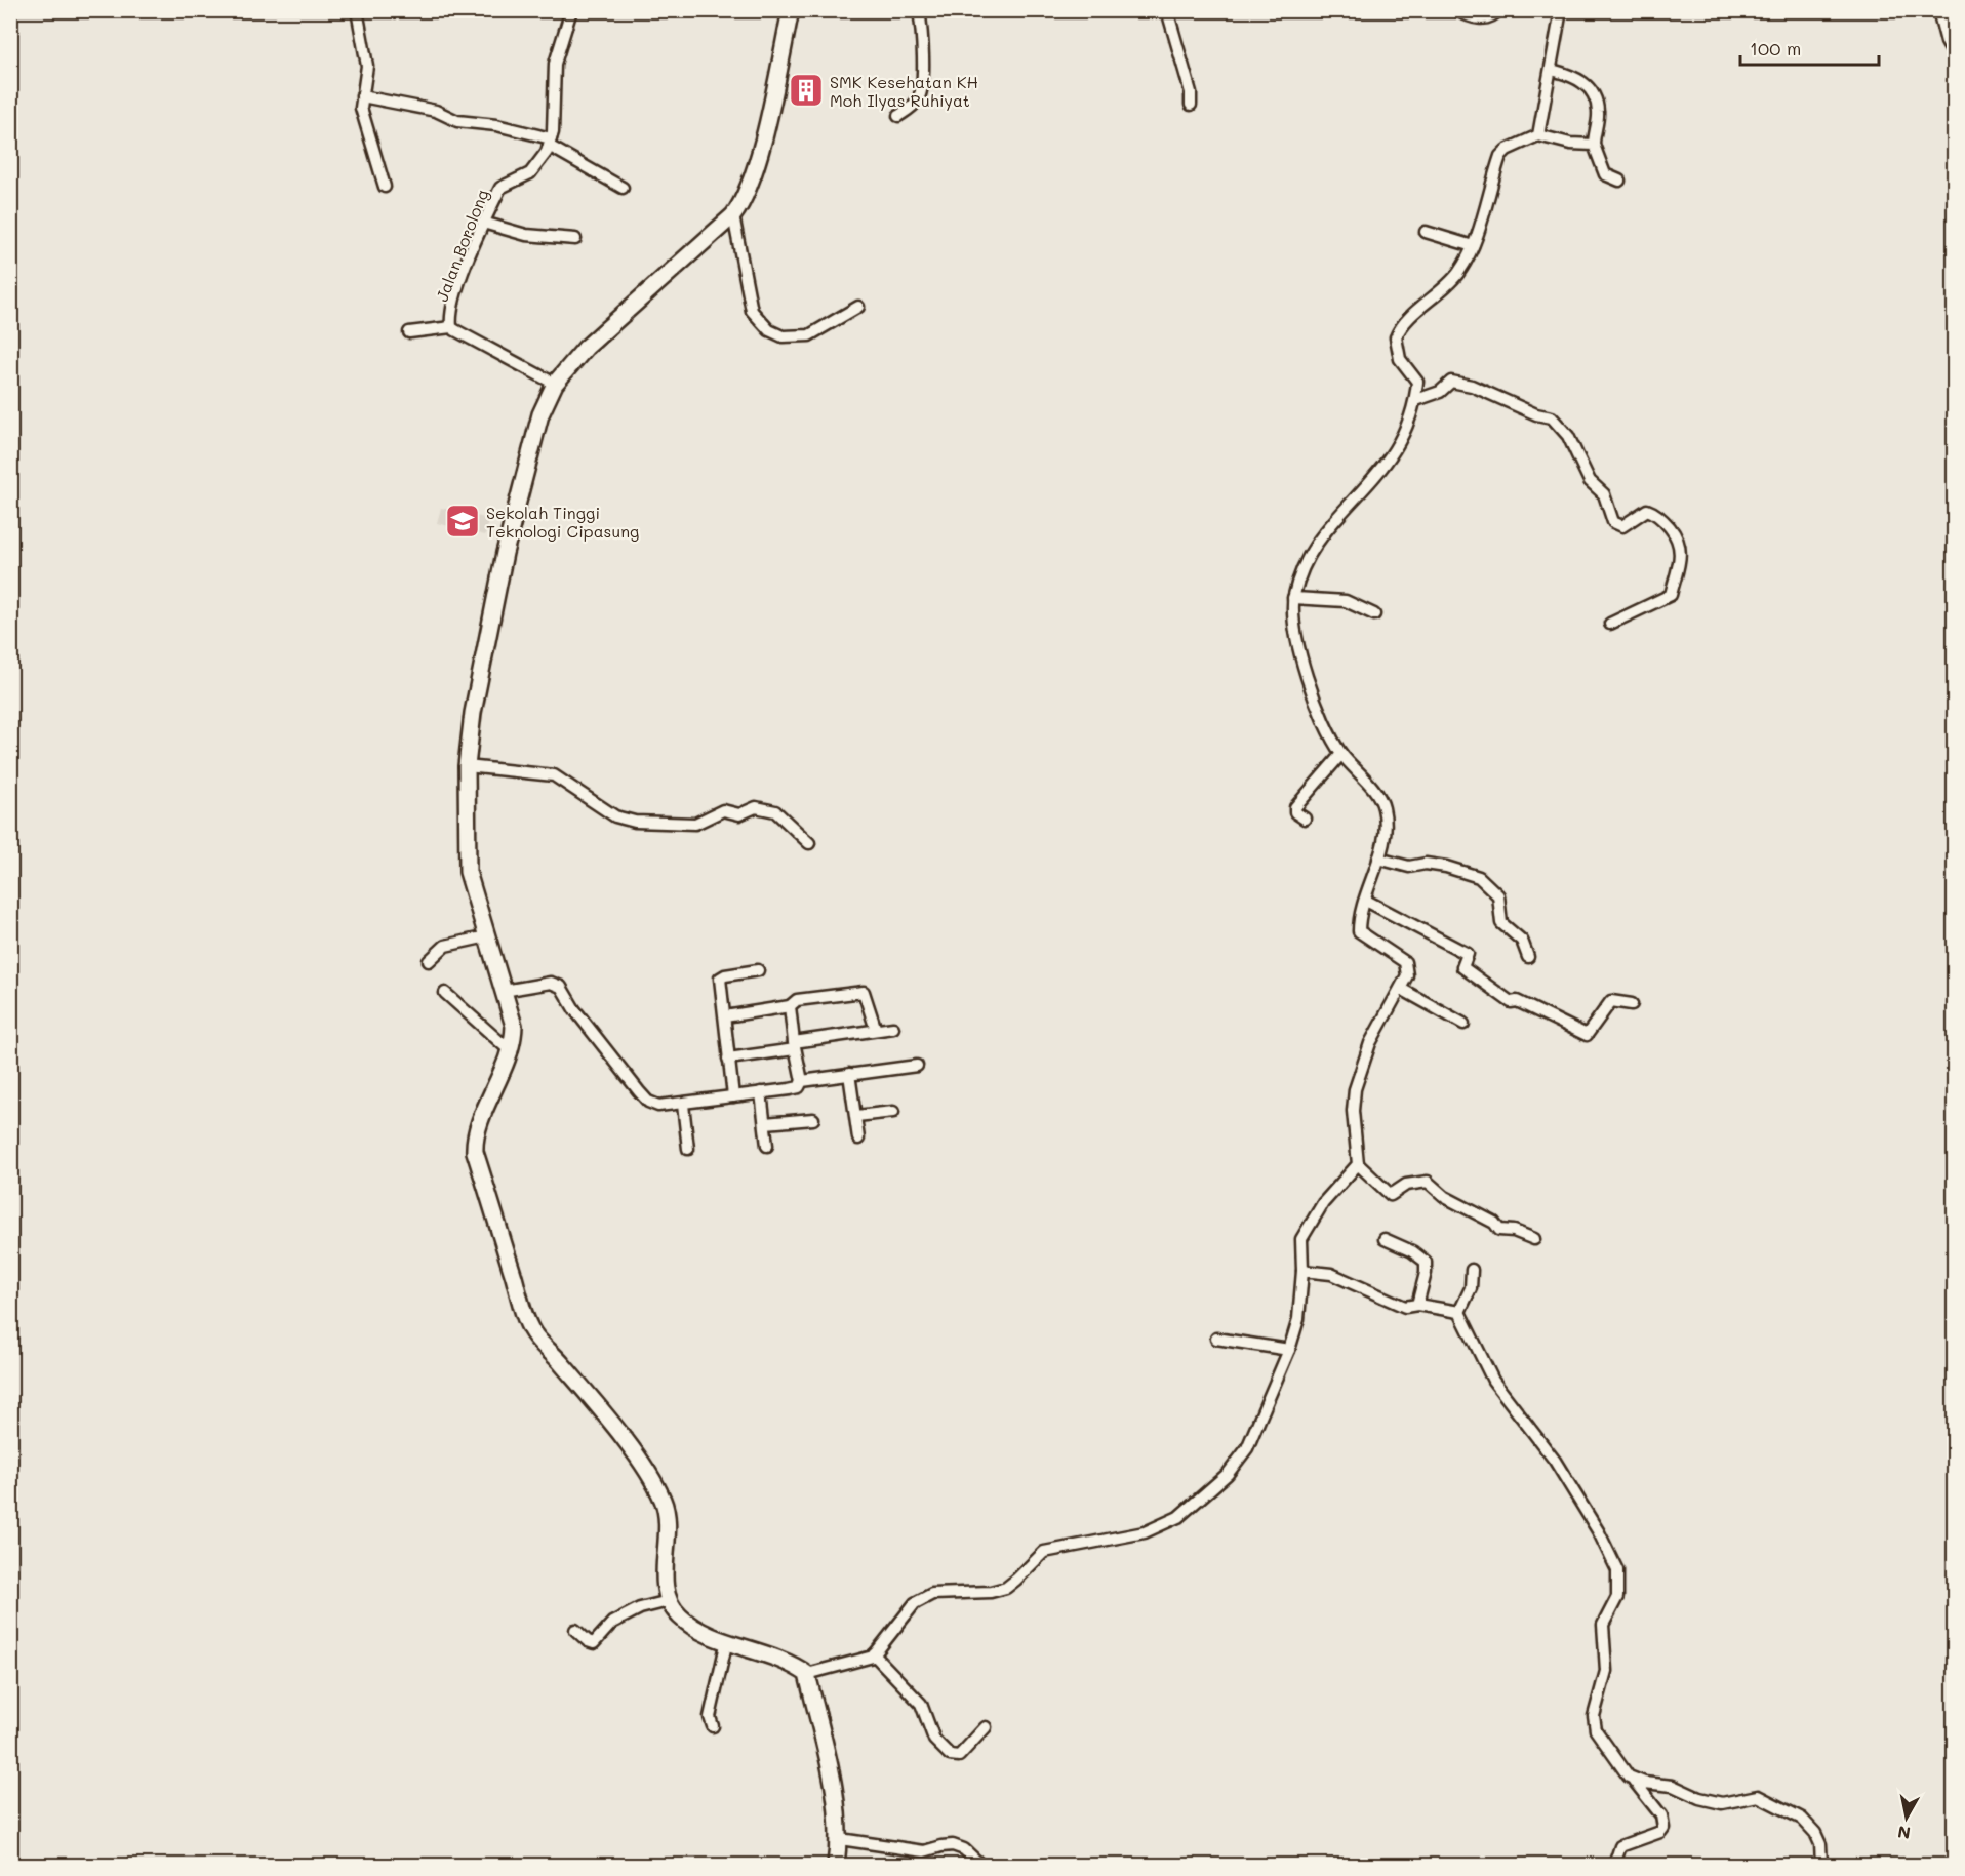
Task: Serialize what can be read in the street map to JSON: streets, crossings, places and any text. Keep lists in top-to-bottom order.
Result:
{
  "streets": {
    "street": ["Jalan Borolong"]
  },
  "places": {
    "building": ["SMK Kesehatan KH Moh Ilyas Ruhiyat"],
    "school or university": ["Sekolah Tinggi Teknologi Cipasung"]
  },
  "scale_bar": "100 m",
  "north": "bottom"
}
